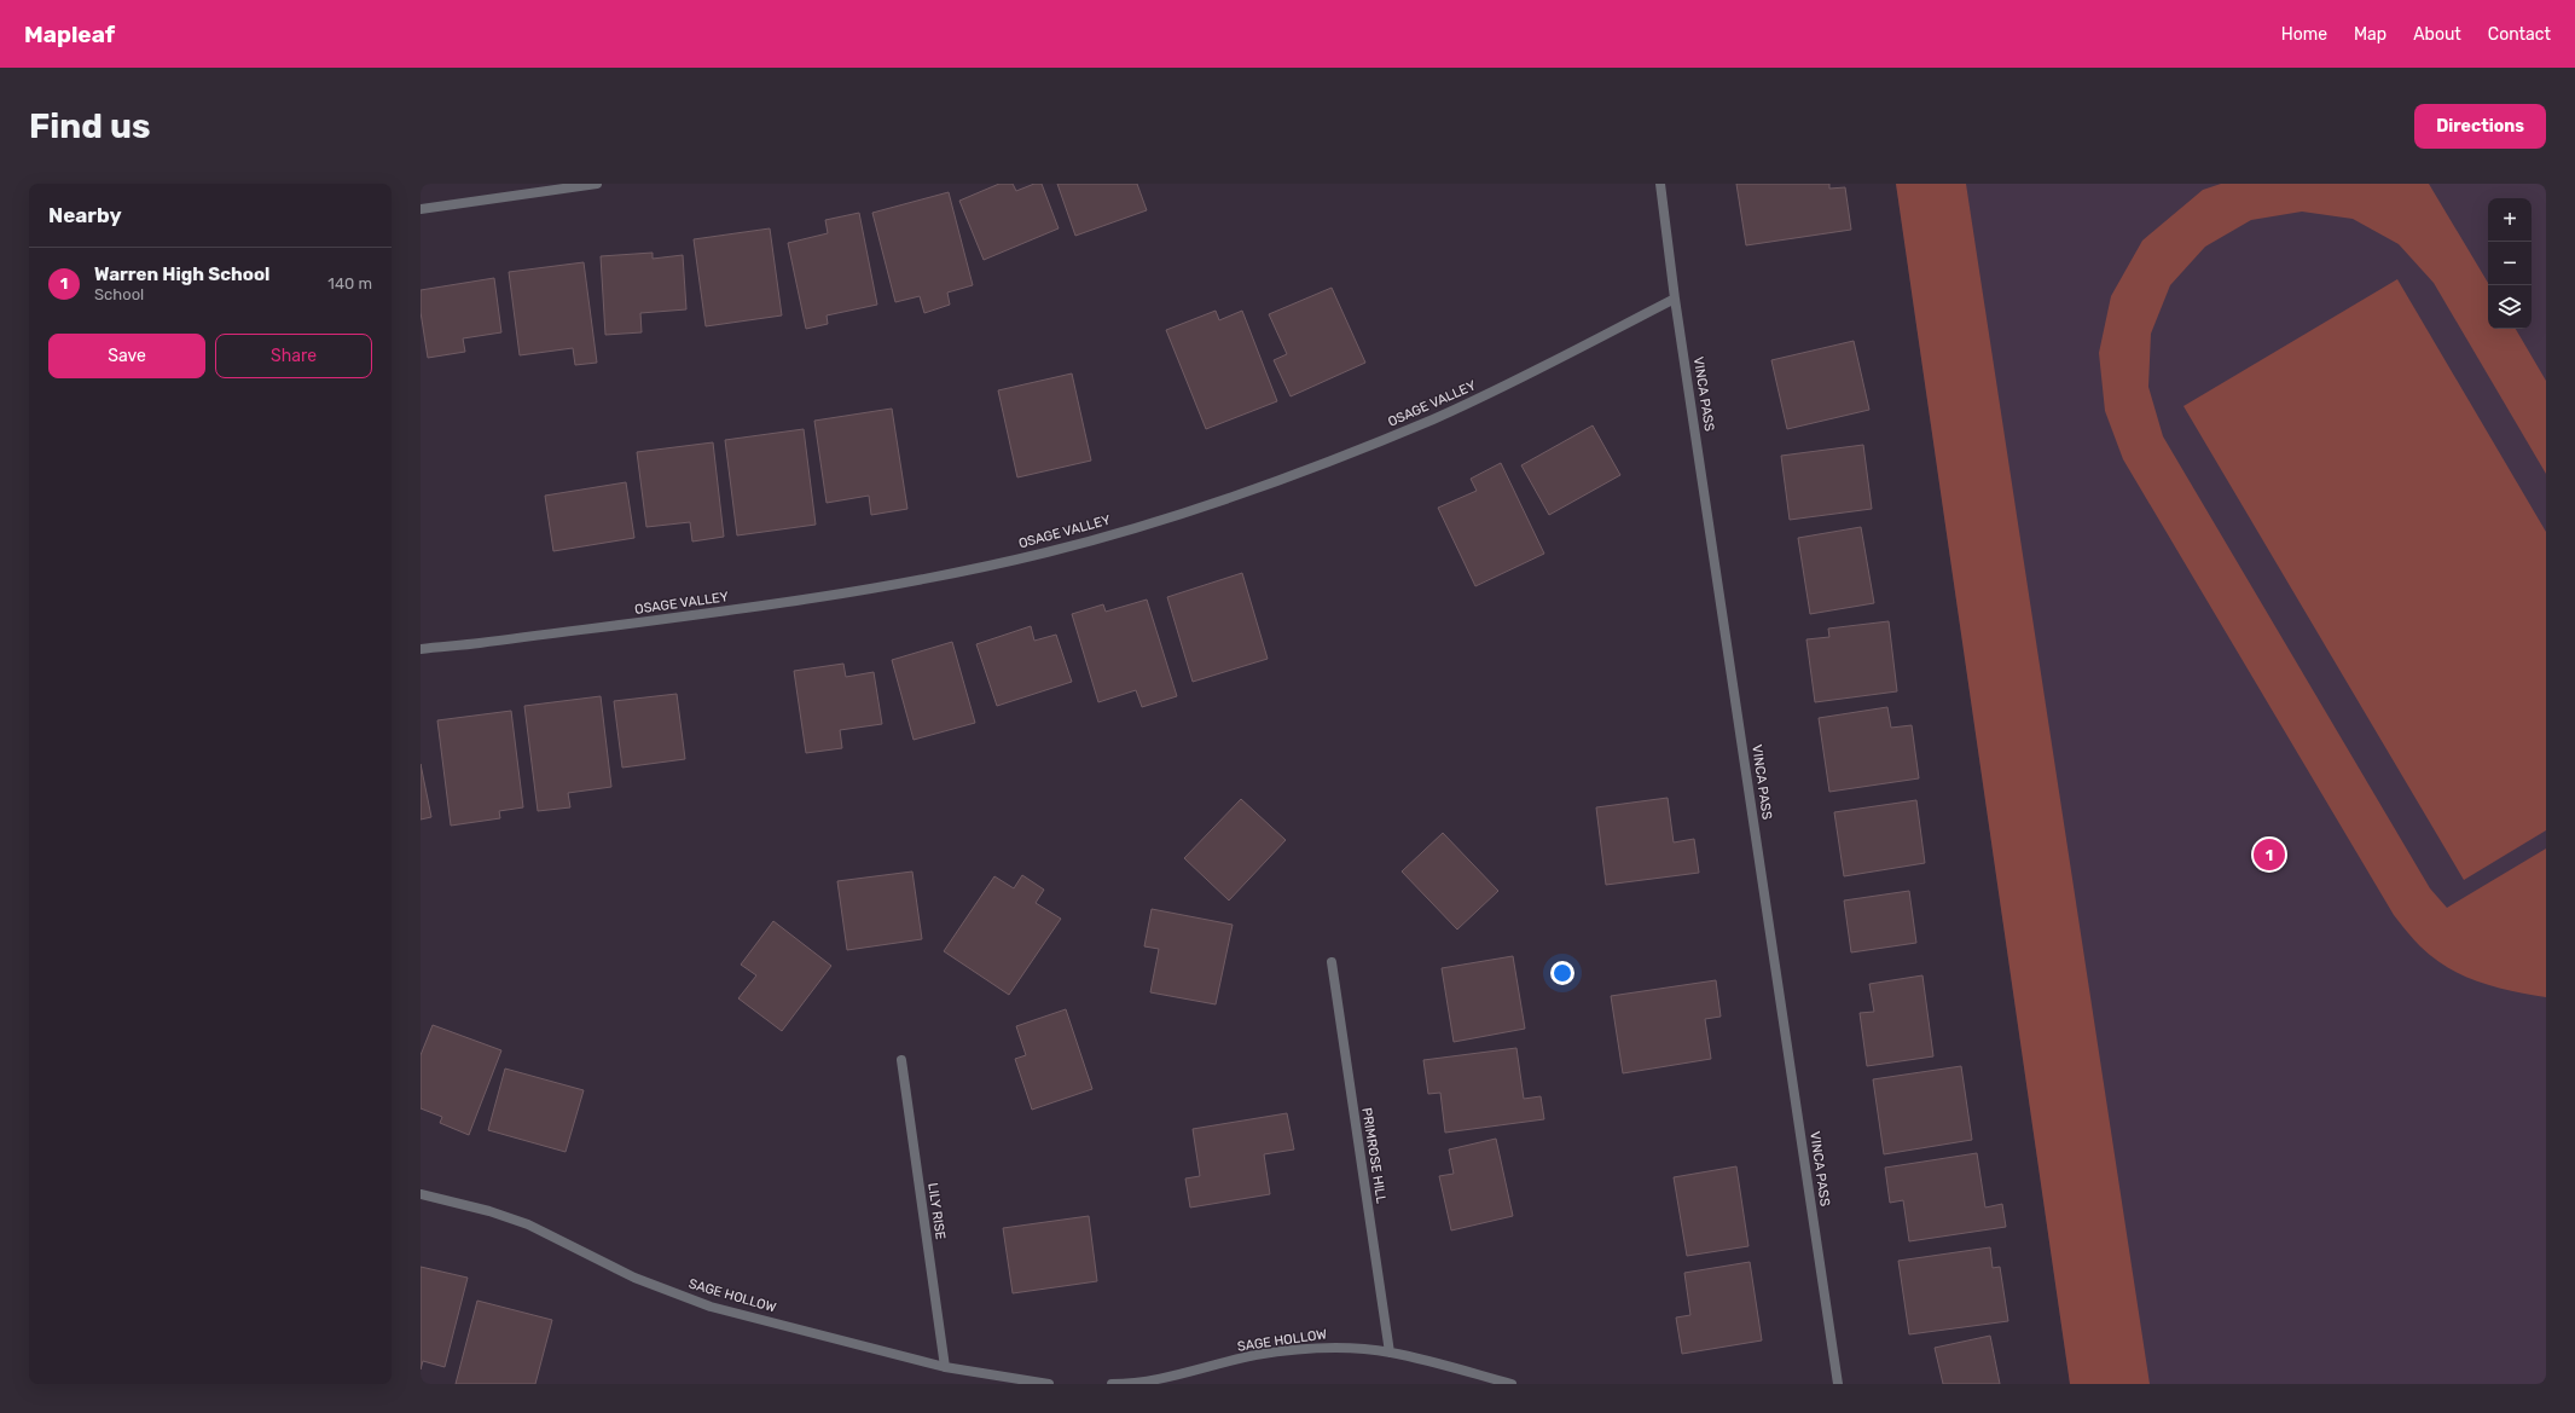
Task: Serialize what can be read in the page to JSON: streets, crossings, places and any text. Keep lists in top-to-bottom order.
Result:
{
  "streets": {
    "street": [
      "VINCA PASS",
      "OSAGE VALLEY",
      "PRIMROSE HILL",
      "LILY RISE",
      "SAGE HOLLOW"
    ]
  },
  "crossings": [
    ["VINCA PASS", "OSAGE VALLEY"],
    ["PRIMROSE HILL", "SAGE HOLLOW"],
    ["LILY RISE", "SAGE HOLLOW"]
  ],
  "page": {
    "header": "Mapleaf",
    "nav": [
      "Home",
      "Map",
      "About",
      "Contact"
    ],
    "buttons": [
      "Directions",
      ["Save", "Share"]
    ],
    "title": "Find us",
    "heading": "Nearby",
    "map_buttons": ["+", "−"],
    "list": [
      {
        "mark": "1",
        "name": "Warren High School",
        "note": "School",
        "value": "140 m"
      }
    ],
    "pins": "1"
  }
}
